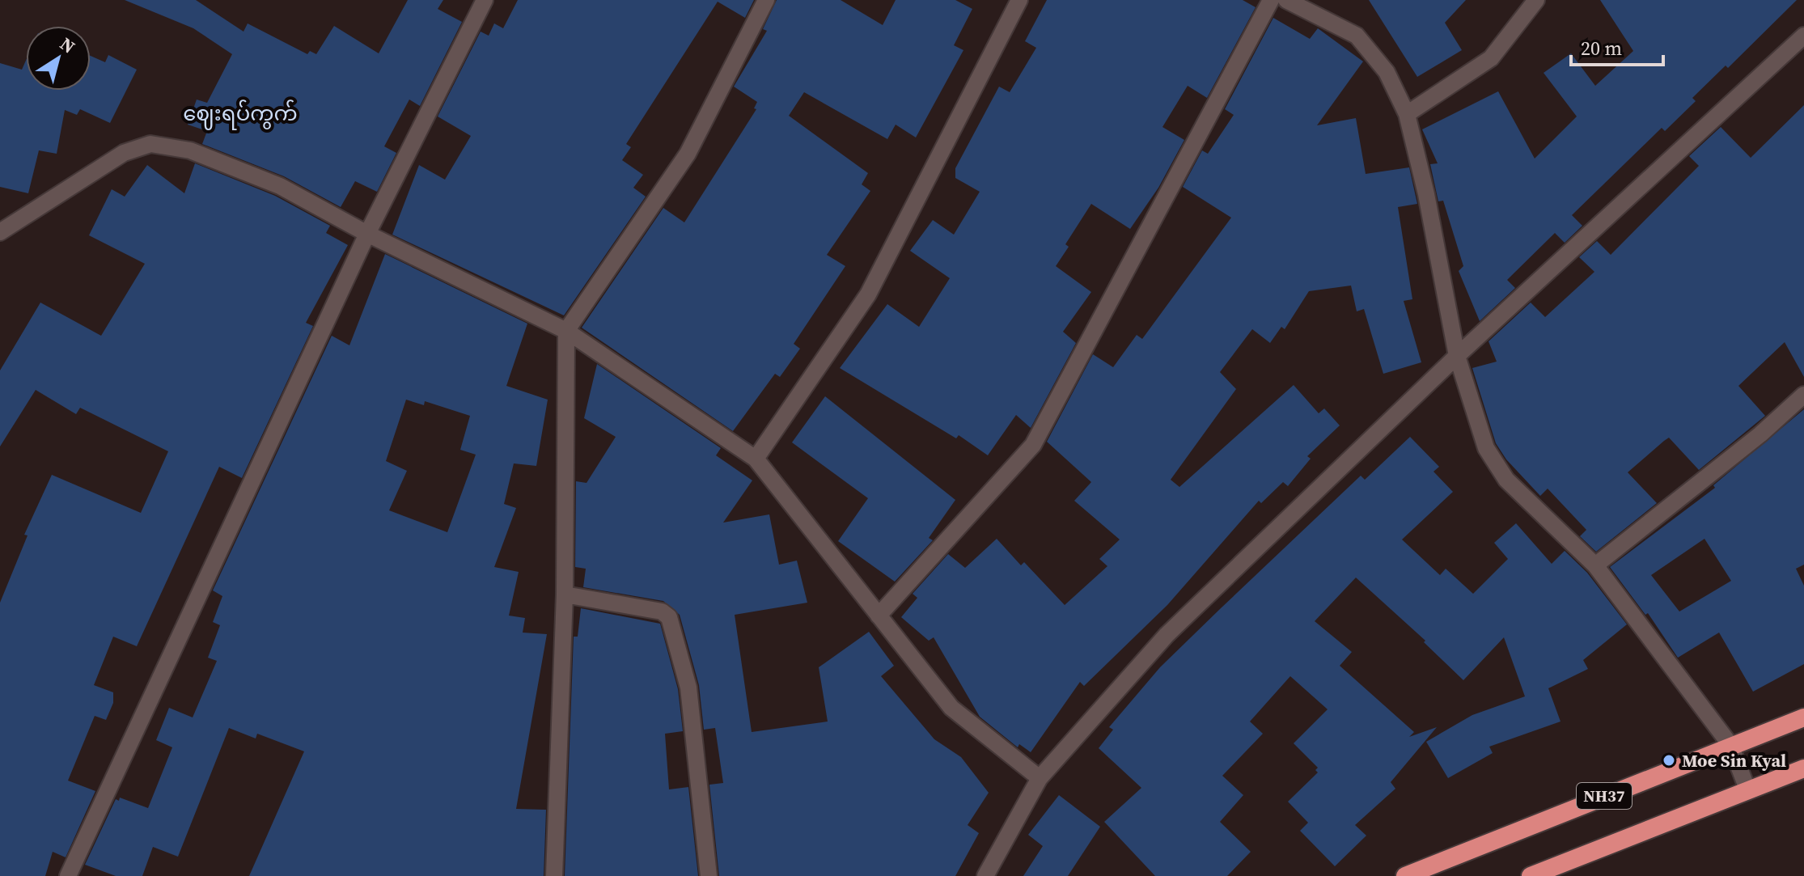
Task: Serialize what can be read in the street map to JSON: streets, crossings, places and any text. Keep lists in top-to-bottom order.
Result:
{
  "streets": {
    "highway": ["NH37"]
  },
  "districts": ["ဈေးရပ်ကွက်"],
  "places": ["Moe Sin Kyal"],
  "scale_bar": "20 m",
  "north": "top right"
}
